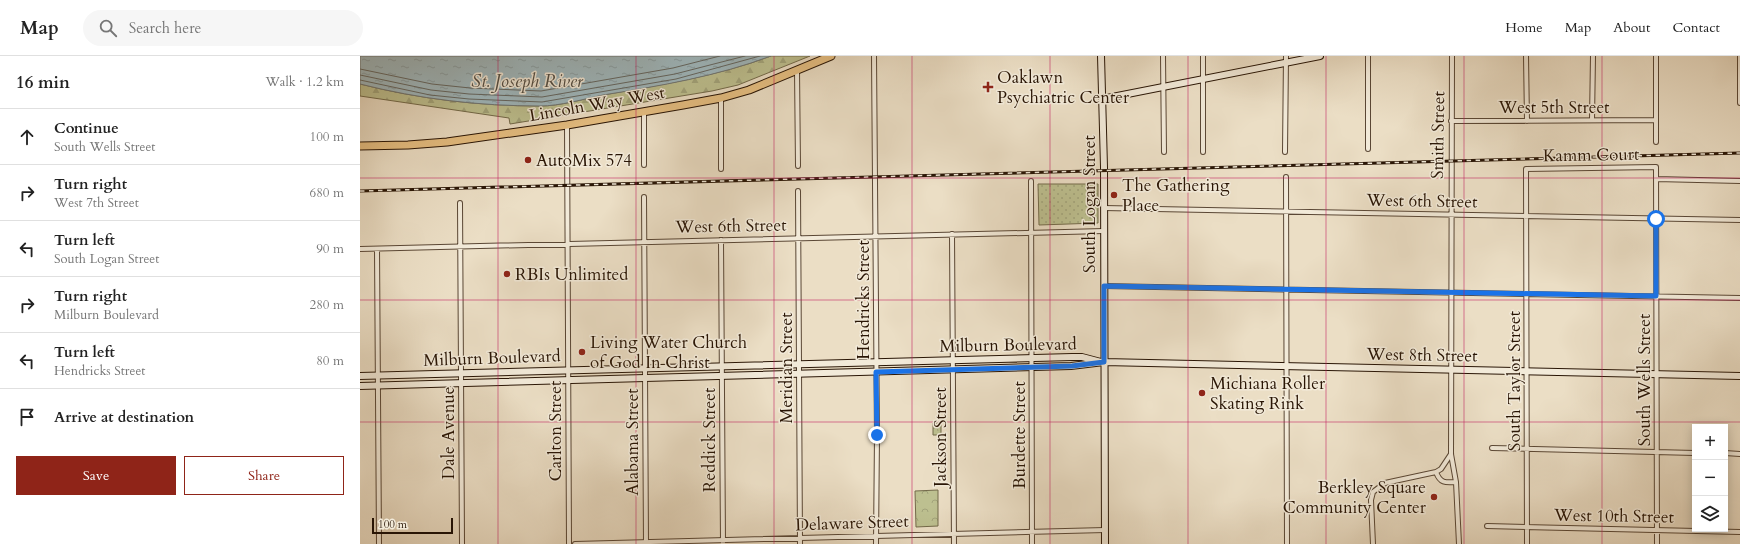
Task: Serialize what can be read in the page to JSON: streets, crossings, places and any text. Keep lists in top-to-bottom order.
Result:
{
  "streets": {
    "main road": ["Lincoln Way West"],
    "street": [
      "West 5th Street",
      "Smith Street",
      "Kamm Court",
      "West 6th Street",
      "South Logan Street",
      "Hendricks Street",
      "Milburn Boulevard",
      "West 8th Street",
      "Meridian Street",
      "South Wells Street",
      "South Taylor Street",
      "Carlton Street",
      "Dale Avenue",
      "Burdette Street",
      "Jackson Street",
      "Reddick Street",
      "Alabama Street",
      "West 10th Street",
      "Delaware Street"
    ]
  },
  "crossings": [
    ["Lincoln Way West", "Carlton Street"],
    ["West 5th Street", "Smith Street"],
    ["Smith Street", "West 6th Street"],
    ["Smith Street", "West 8th Street"],
    ["Kamm Court", "South Wells Street"],
    ["Kamm Court", "South Taylor Street"],
    ["West 6th Street", "South Logan Street"],
    ["West 6th Street", "Hendricks Street"],
    ["West 6th Street", "Meridian Street"],
    ["West 6th Street", "South Wells Street"],
    ["West 6th Street", "South Taylor Street"],
    ["West 6th Street", "Carlton Street"],
    ["West 6th Street", "Dale Avenue"],
    ["West 6th Street", "Burdette Street"],
    ["West 6th Street", "Jackson Street"],
    ["West 6th Street", "Reddick Street"],
    ["West 6th Street", "Alabama Street"],
    ["South Logan Street", "Milburn Boulevard"],
    ["South Logan Street", "West 8th Street"],
    ["South Logan Street", "Delaware Street"],
    ["Hendricks Street", "Milburn Boulevard"],
    ["Hendricks Street", "Delaware Street"],
    ["Milburn Boulevard", "West 8th Street"],
    ["Milburn Boulevard", "Meridian Street"],
    ["Milburn Boulevard", "Carlton Street"],
    ["Milburn Boulevard", "Dale Avenue"],
    ["Milburn Boulevard", "Burdette Street"],
    ["Milburn Boulevard", "Jackson Street"],
    ["Milburn Boulevard", "Reddick Street"],
    ["Milburn Boulevard", "Alabama Street"],
    ["West 8th Street", "South Wells Street"],
    ["West 8th Street", "South Taylor Street"],
    ["Meridian Street", "Delaware Street"],
    ["South Wells Street", "West 10th Street"],
    ["South Taylor Street", "West 10th Street"],
    ["Burdette Street", "Delaware Street"],
    ["Jackson Street", "Delaware Street"],
    ["Reddick Street", "Delaware Street"],
    ["Alabama Street", "Delaware Street"]
  ],
  "water": ["St. Joseph River"],
  "places": {
    "health": ["Oaklawn Psychiatric Center"],
    "other": [
      "AutoMix 574",
      "The Gathering Place",
      "RBIs Unlimited",
      "Living Water Church of God In Christ",
      "Michiana Roller Skating Rink",
      "Berkley Square Community Center"
    ]
  },
  "scale_bar": "100 m",
  "page": {
    "header": "Map",
    "search": "Search here",
    "nav": [
      "Home",
      "Map",
      "About",
      "Contact"
    ],
    "heading": ["16 min", "Walk · 1.2 km"],
    "list": [
      ["Continue", "South Wells Street", "100 m"],
      ["Turn right", "West 7th Street", "680 m"],
      ["Turn left", "South Logan Street", "90 m"],
      ["Turn right", "Milburn Boulevard", "280 m"],
      ["Turn left", "Hendricks Street", "80 m"],
      "Arrive at destination"
    ],
    "map_buttons": ["+", "−"],
    "buttons": ["Save", "Share"],
    "scale": "100 m"
  }
}
